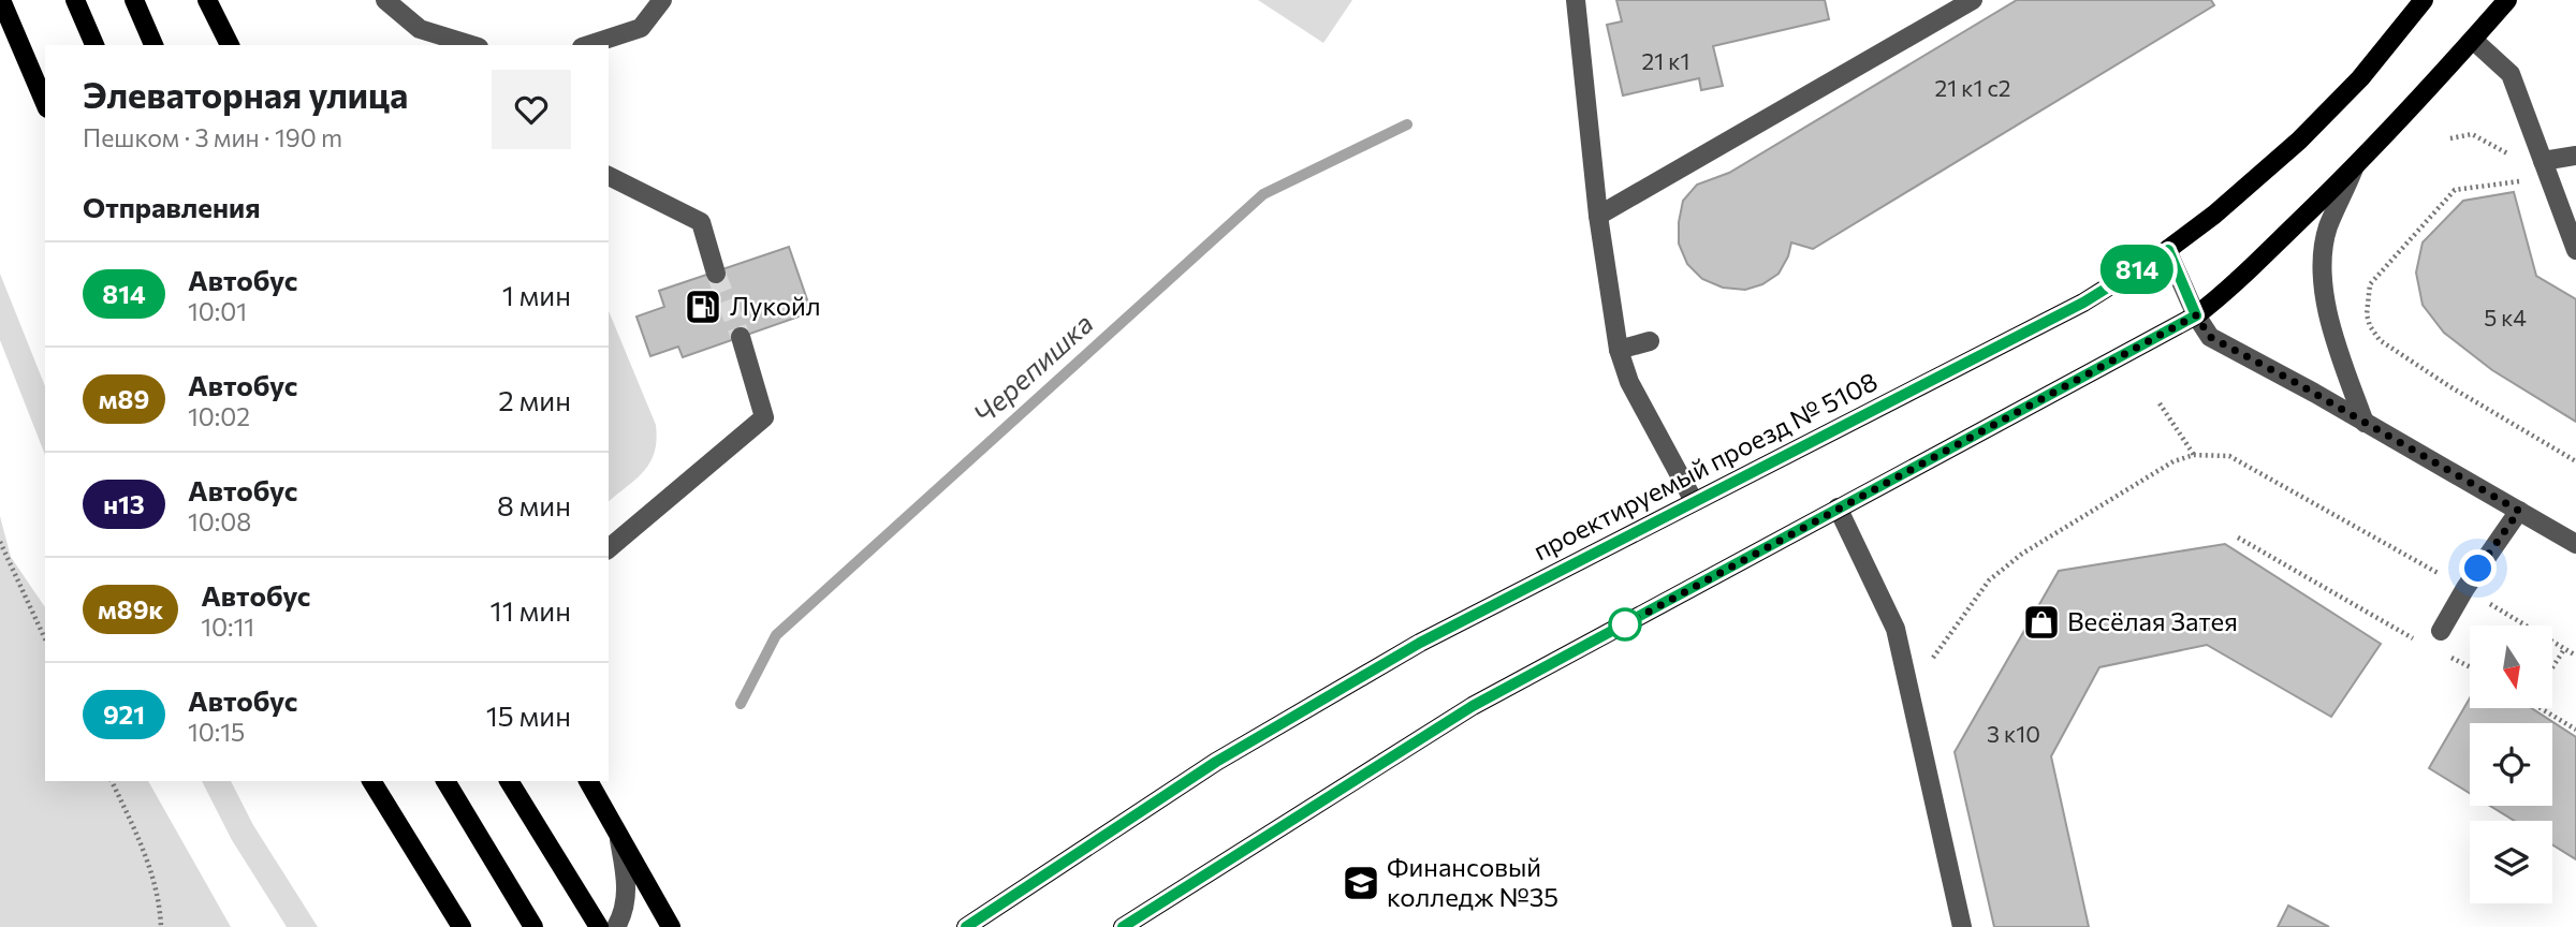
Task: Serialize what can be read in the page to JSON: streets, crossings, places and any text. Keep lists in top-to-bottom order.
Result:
{
  "streets": {
    "main road": ["проектируемый проезд № 5108"]
  },
  "water": ["Черепишка"],
  "places": {
    "fuel station": ["Лукойл"],
    "shop": ["Весёлая Затея"],
    "school or university": ["Финансовый колледж №35"]
  },
  "lines": ["bus line 814"],
  "house_numbers": [
    "21 к1",
    "21 к1 с2",
    "5 к4",
    "3 к10"
  ],
  "north": "bottom",
  "page": {
    "on_map": "814",
    "heading": [
      ["Элеваторная улица", "Пешком · 3 мин · 190 m"],
      "Отправления"
    ],
    "list": [
      {
        "mark": "814",
        "name": "Автобус",
        "note": "10:01",
        "value": "1 мин"
      },
      {
        "mark": "м89",
        "name": "Автобус",
        "note": "10:02",
        "value": "2 мин"
      },
      {
        "mark": "н13",
        "name": "Автобус",
        "note": "10:08",
        "value": "8 мин"
      },
      {
        "mark": "м89к",
        "name": "Автобус",
        "note": "10:11",
        "value": "11 мин"
      },
      {
        "mark": "921",
        "name": "Автобус",
        "note": "10:15",
        "value": "15 мин"
      }
    ]
  }
}
